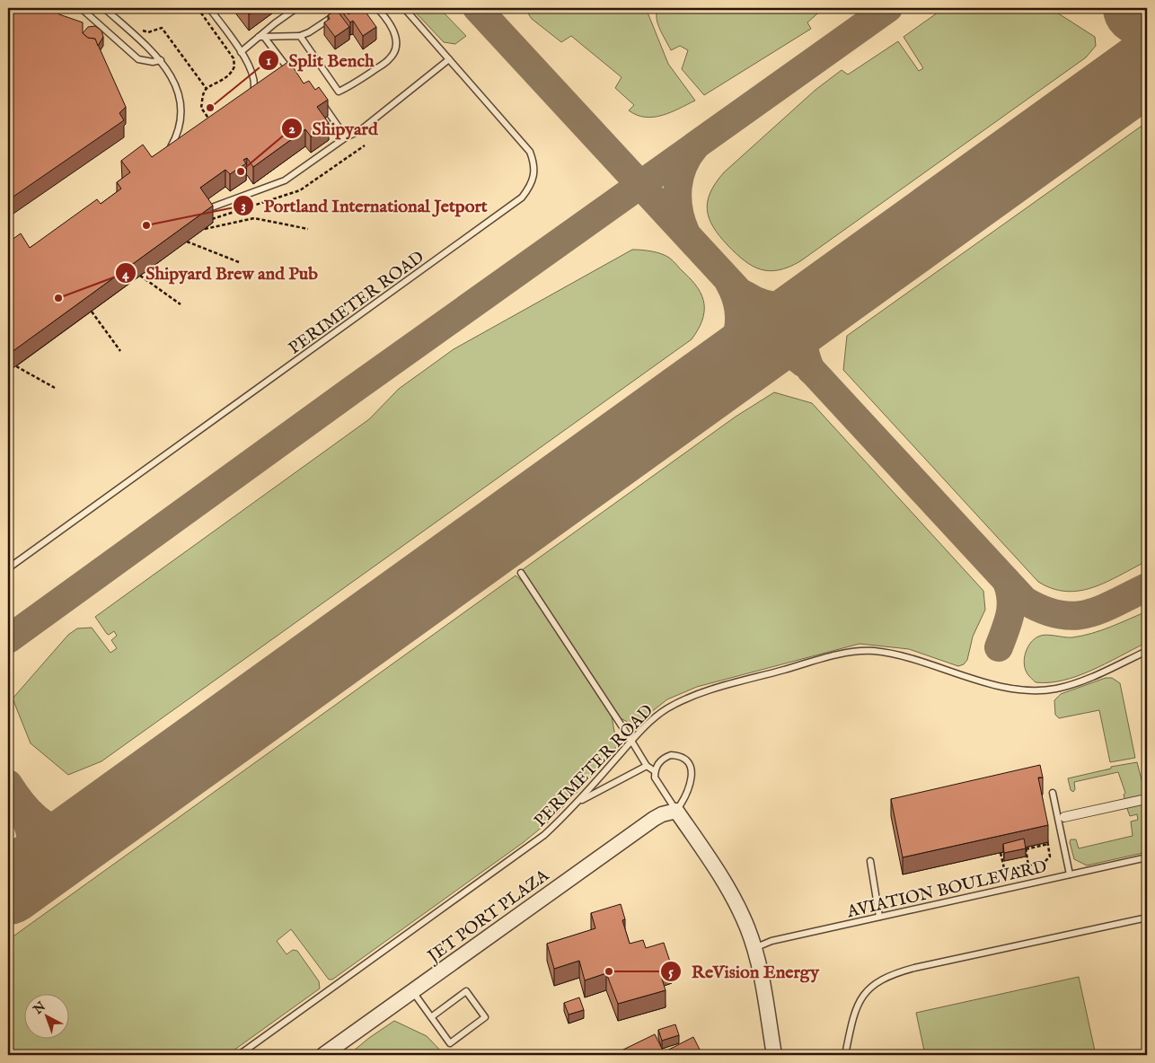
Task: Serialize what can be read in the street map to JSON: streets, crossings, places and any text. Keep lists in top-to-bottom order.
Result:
{
  "streets": {
    "street": ["JET PORT PLAZA"],
    "lane": ["PERIMETER ROAD", "AVIATION BOULEVARD"]
  },
  "places": [
    "Split Bench",
    "Shipyard",
    "Portland International Jetport",
    "Shipyard Brew and Pub",
    "ReVision Energy"
  ],
  "north": "top left"
}
